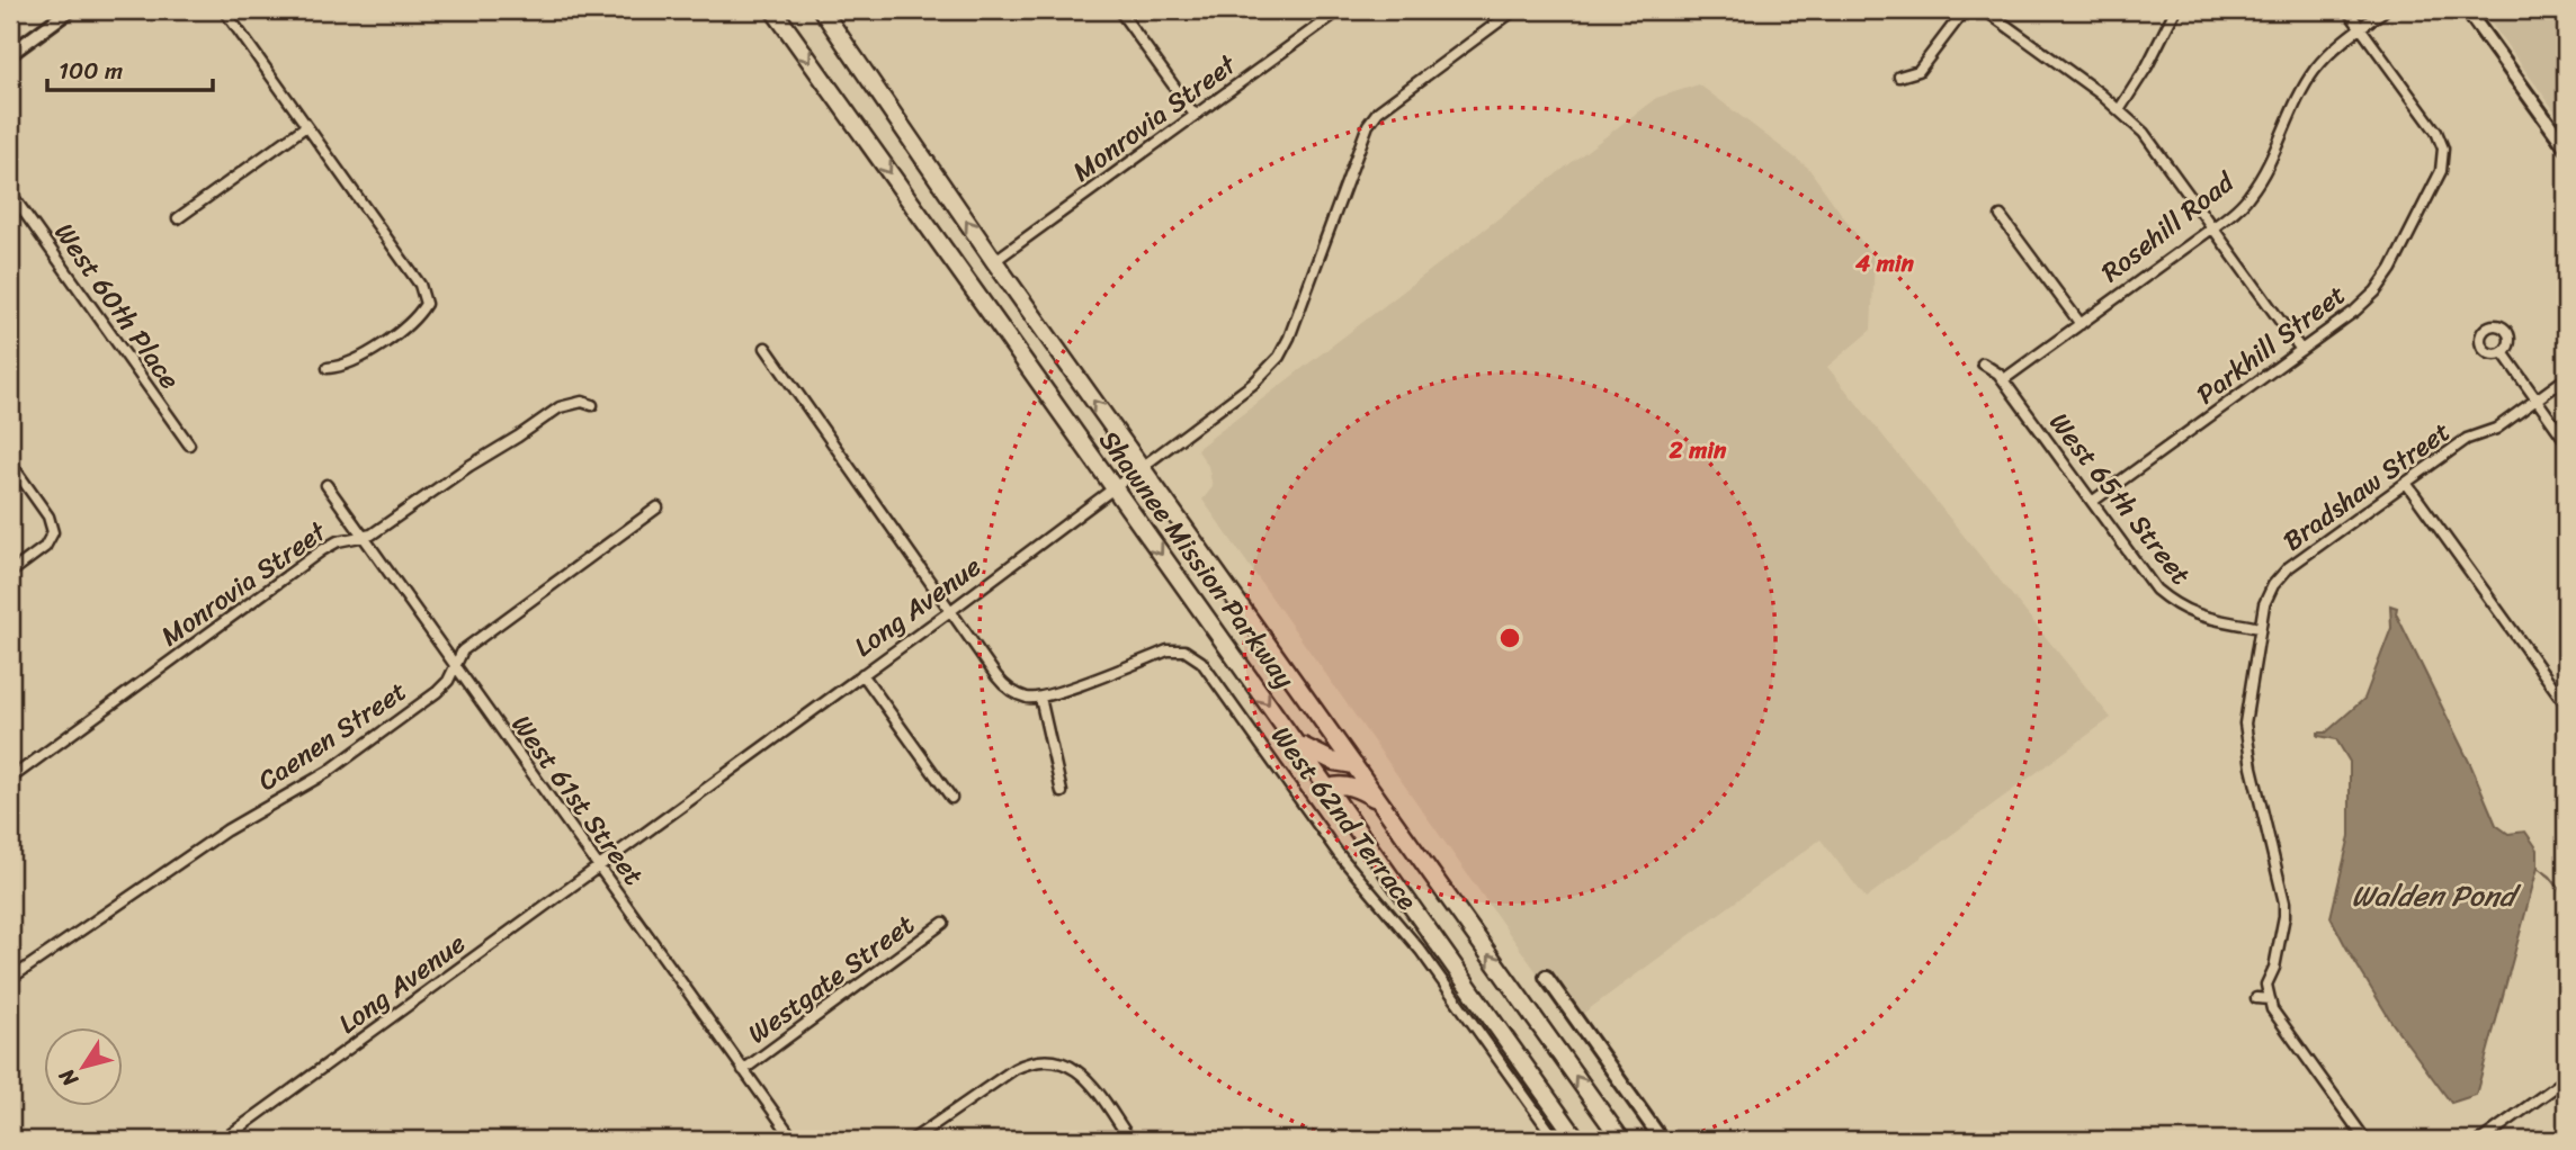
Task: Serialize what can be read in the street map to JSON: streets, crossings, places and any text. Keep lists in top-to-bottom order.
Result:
{
  "streets": {
    "highway": ["Shawnee Mission Parkway"],
    "street": [
      "Monrovia Street",
      "Rosehill Road",
      "West 60th Place",
      "Parkhill Street",
      "Bradshaw Street",
      "West 65th Street",
      "Long Avenue",
      "Caenen Street",
      "West 61st Street",
      "West 62nd Terrace",
      "Westgate Street"
    ]
  },
  "crossings": [
    ["Monrovia Street", "Shawnee Mission Parkway"],
    ["Monrovia Street", "West 61st Street"],
    ["Rosehill Road", "Parkhill Street"],
    ["Rosehill Road", "West 65th Street"],
    ["Parkhill Street", "West 65th Street"],
    ["Bradshaw Street", "West 65th Street"],
    ["Shawnee Mission Parkway", "Long Avenue"],
    ["Long Avenue", "West 61st Street"],
    ["Caenen Street", "West 61st Street"],
    ["West 61st Street", "Westgate Street"]
  ],
  "water": ["Walden Pond"],
  "scale_bar": "100 m",
  "north": "bottom left",
  "rings": ["4 min", "2 min"]
}
